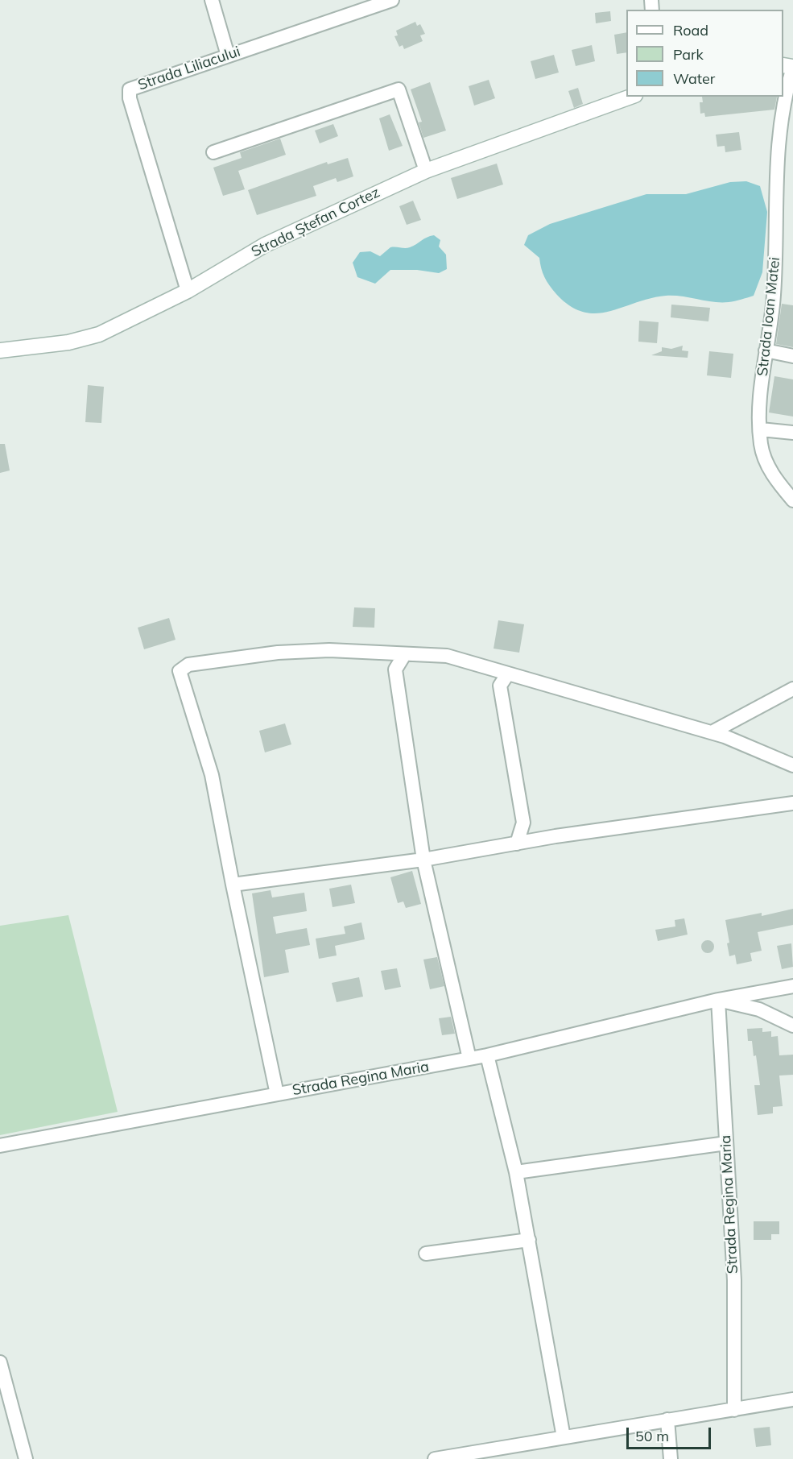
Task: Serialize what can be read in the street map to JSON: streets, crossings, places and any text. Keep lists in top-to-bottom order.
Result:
{
  "streets": {
    "street": [
      "Strada Liliacului",
      "Strada Ștefan Cortez",
      "Strada Ioan Matei",
      "Strada Regina Maria"
    ]
  },
  "crossings": [
    ["Strada Liliacului", "Strada Ștefan Cortez"]
  ],
  "legend": ["Road", "Park", "Water"],
  "scale_bar": "50 m"
}
